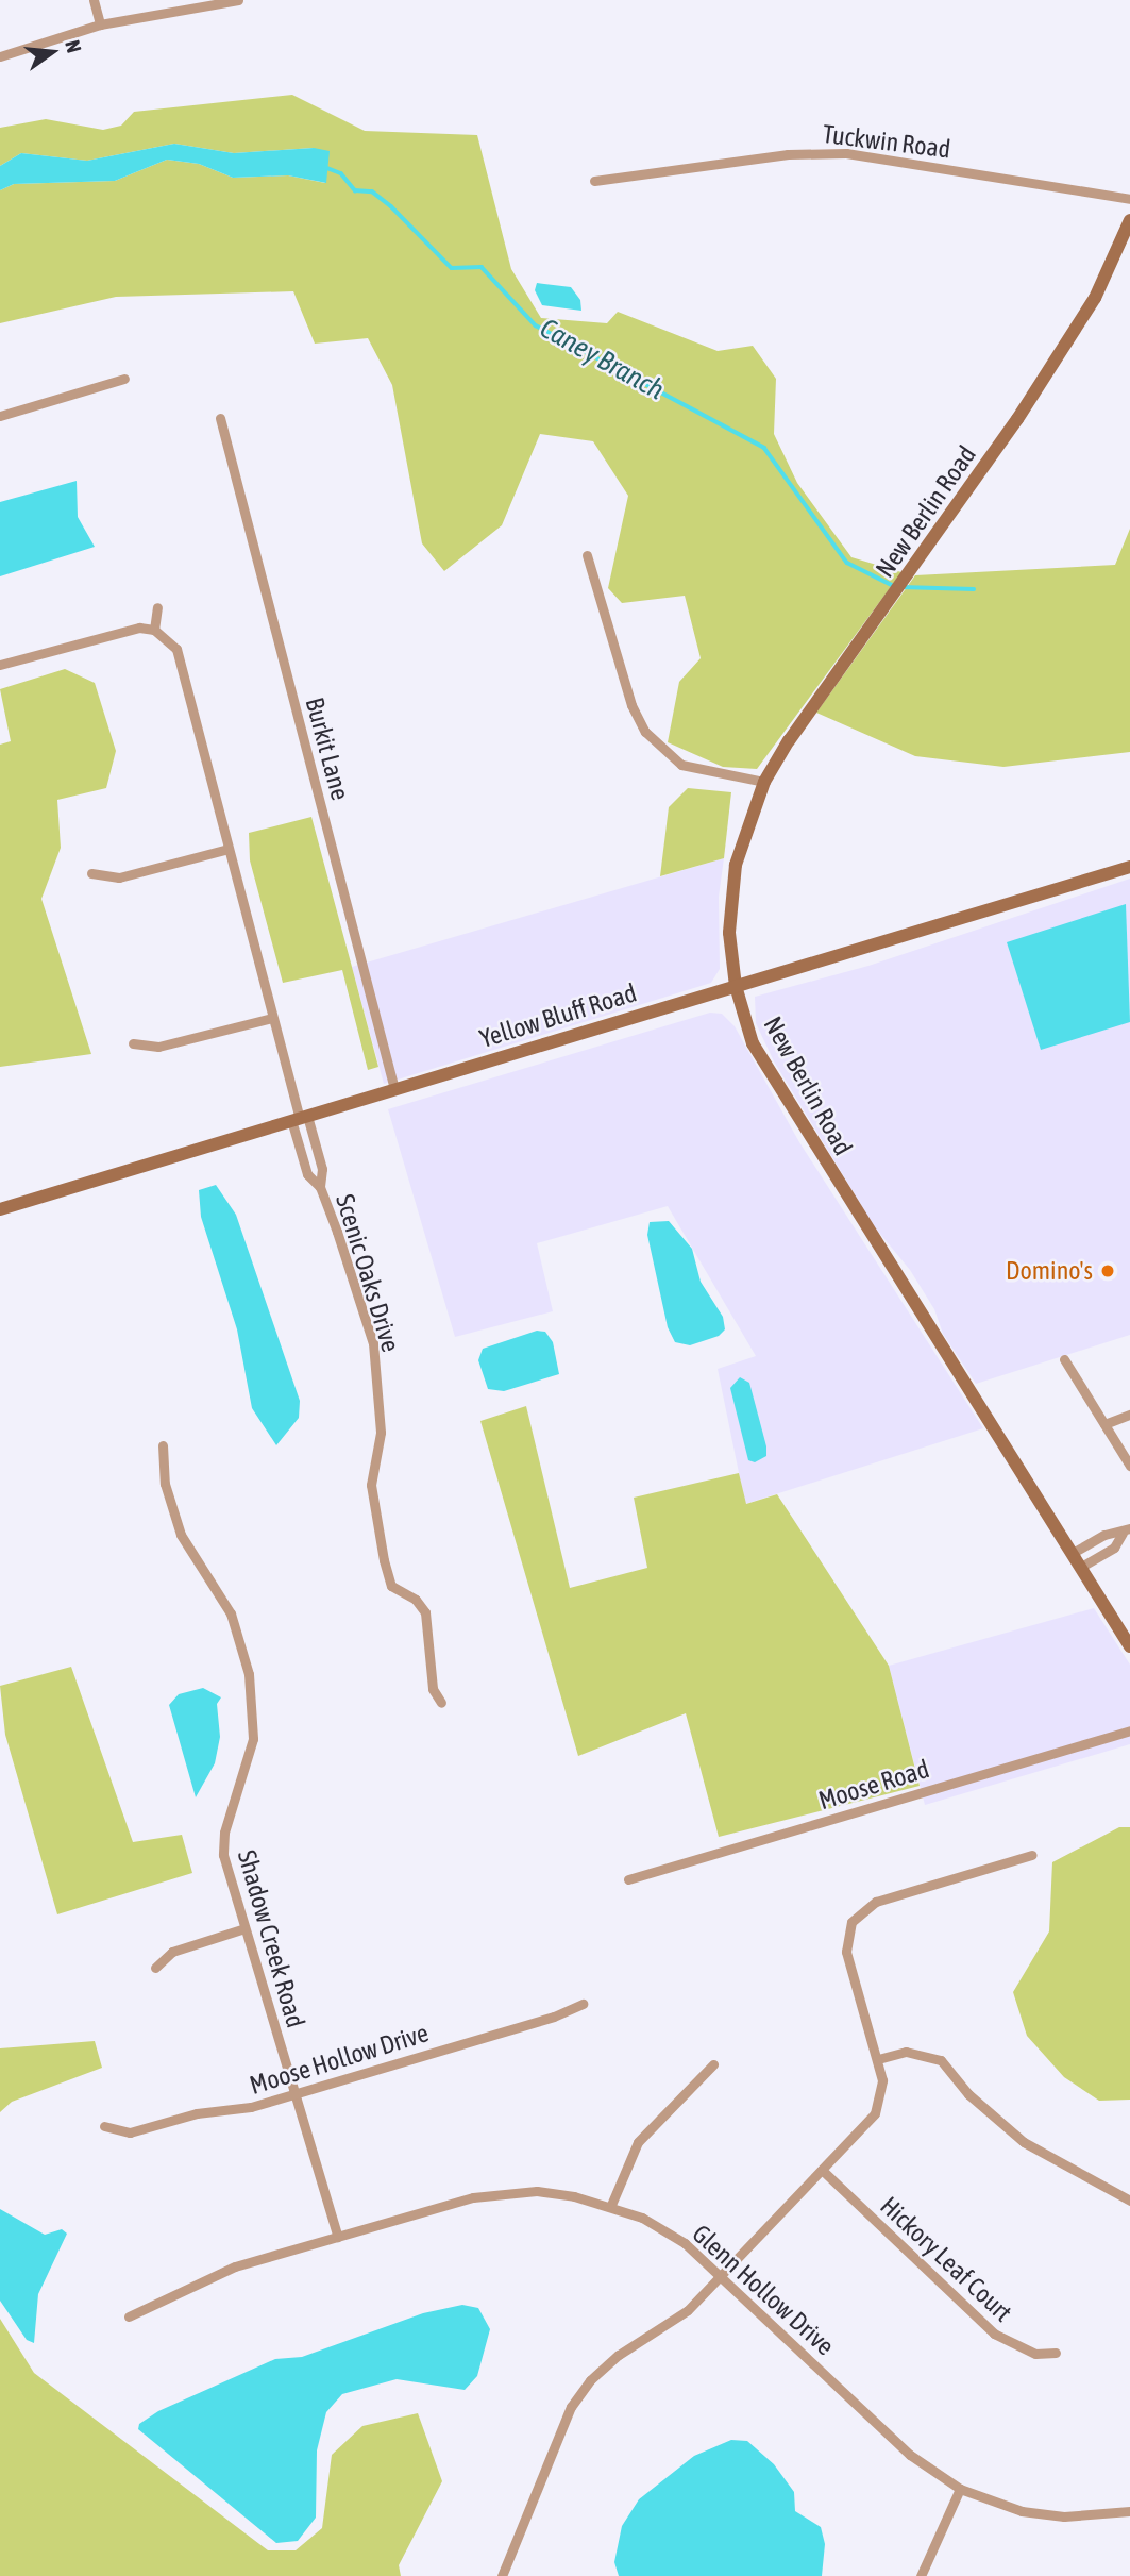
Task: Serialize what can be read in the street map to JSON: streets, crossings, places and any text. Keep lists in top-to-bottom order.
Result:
{
  "streets": {
    "main road": ["New Berlin Road", "Yellow Bluff Road"],
    "street": [
      "Tuckwin Road",
      "Burkit Lane",
      "Scenic Oaks Drive",
      "Moose Road",
      "Shadow Creek Road",
      "Moose Hollow Drive",
      "Hickory Leaf Court",
      "Glenn Hollow Drive"
    ]
  },
  "crossings": [
    ["New Berlin Road", "Yellow Bluff Road"],
    ["Burkit Lane", "Yellow Bluff Road"],
    ["Yellow Bluff Road", "Scenic Oaks Drive"],
    ["Shadow Creek Road", "Moose Hollow Drive"],
    ["Shadow Creek Road", "Glenn Hollow Drive"]
  ],
  "water": ["Caney Branch"],
  "places": ["Domino's"],
  "north": "right"
}
